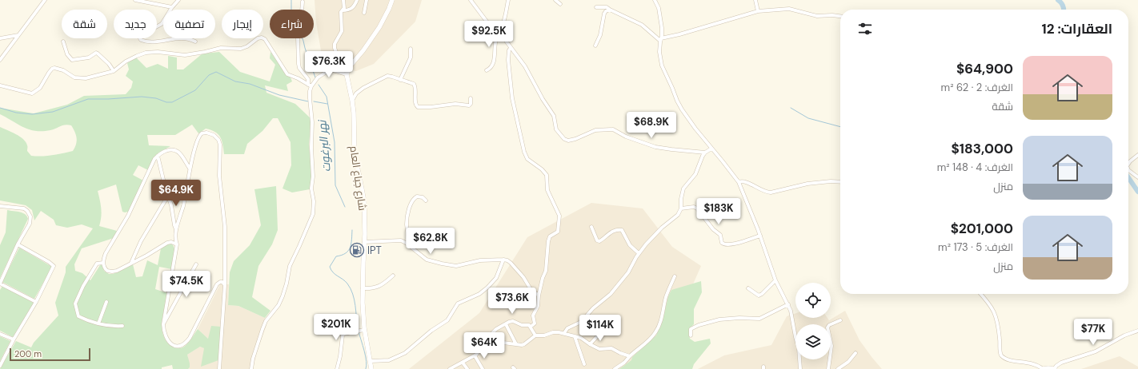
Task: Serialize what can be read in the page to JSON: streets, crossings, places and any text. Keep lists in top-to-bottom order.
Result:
{
  "streets": {
    "main road": ["شارع جباع العام"]
  },
  "water": ["نهر البرغوت"],
  "places": {
    "fuel station": ["IPT"]
  },
  "scale_bar": "200 m",
  "page": {
    "chip": [
      "شراء",
      "إيجار",
      "تصفية",
      "جديد",
      "شقة"
    ],
    "heading": "العقارات: 12",
    "price": [
      "$92.5K",
      "$76.3K",
      "$68.9K",
      "$64.9K",
      "$183K",
      "$62.8K",
      "$74.5K",
      "$73.6K",
      "$201K",
      "$114K",
      "$77K",
      "$64K"
    ],
    "list": [
      {
        "name": "$64,900",
        "note": "الغرف: 2 · 62 m² · شقة"
      },
      {
        "name": "$183,000",
        "note": "الغرف: 4 · 148 m² · منزل"
      },
      {
        "name": "$201,000",
        "note": "الغرف: 5 · 173 m² · منزل"
      }
    ],
    "scale": "200 m"
  }
}
